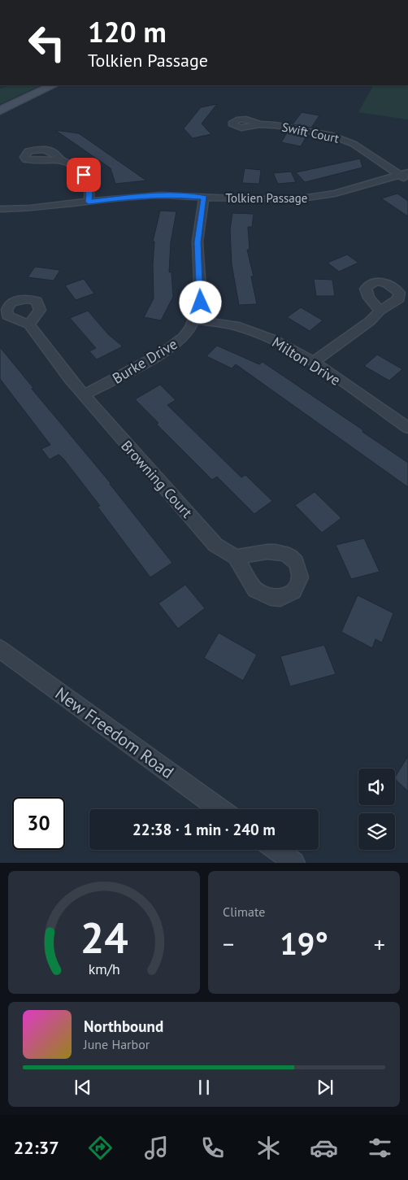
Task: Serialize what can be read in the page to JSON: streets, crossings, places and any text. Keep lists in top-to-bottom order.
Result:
{
  "streets": {
    "street": [
      "Swift Court",
      "Tolkien Passage",
      "Burke Drive",
      "Milton Drive",
      "Browning Court",
      "New Freedom Road"
    ]
  },
  "crossings": [
    ["Swift Court", "Tolkien Passage"],
    ["Tolkien Passage", "Burke Drive"],
    ["Burke Drive", "Milton Drive"],
    ["Burke Drive", "Browning Court"]
  ],
  "page": {
    "turn": ["120 m", "Tolkien Passage"],
    "limit": "30",
    "trip": "22:38 · 1 min · 240 m",
    "tile": "Climate",
    "heat": ["−", "19°", "+"],
    "song": ["Northbound", "June Harbor"],
    "tabs": "22:37",
    "gauge": ["24", "km/h"]
  }
}
